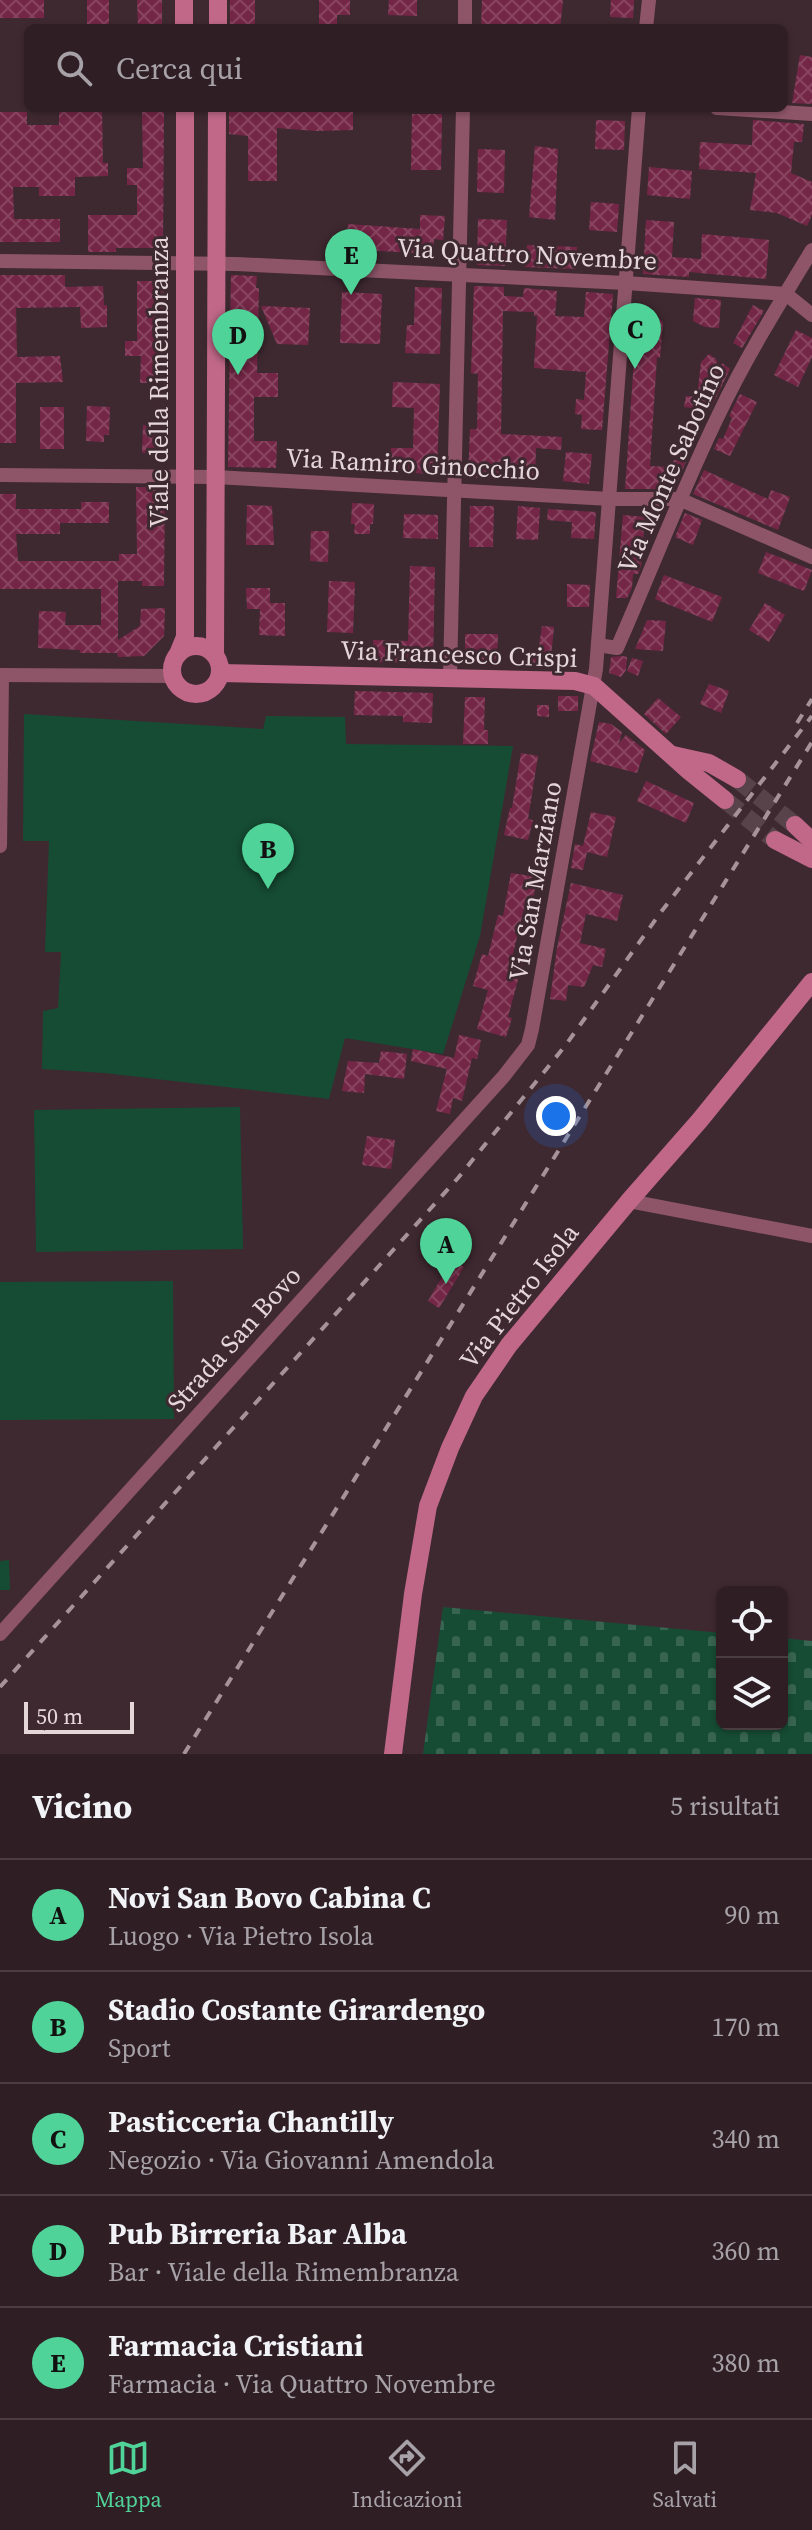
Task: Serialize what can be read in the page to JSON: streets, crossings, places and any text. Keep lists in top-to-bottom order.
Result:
{
  "streets": {
    "street": [
      "Via Quattro Novembre",
      "Viale della Rimembranza",
      "Via Ramiro Ginocchio",
      "Via Monte Sabotino",
      "Via Francesco Crispi",
      "Via San Marziano",
      "Via Pietro Isola",
      "Strada San Bovo"
    ]
  },
  "crossings": [
    ["Via Quattro Novembre", "Viale della Rimembranza"],
    ["Via Quattro Novembre", "Via Monte Sabotino"],
    ["Via Quattro Novembre", "Via San Marziano"],
    ["Viale della Rimembranza", "Via Ramiro Ginocchio"],
    ["Viale della Rimembranza", "Via Francesco Crispi"],
    ["Via Ramiro Ginocchio", "Via Monte Sabotino"],
    ["Via Ramiro Ginocchio", "Via San Marziano"],
    ["Via Monte Sabotino", "Via San Marziano"],
    ["Via Francesco Crispi", "Via San Marziano"],
    ["Via San Marziano", "Strada San Bovo"]
  ],
  "scale_bar": "50 m",
  "page": {
    "search": "Cerca qui",
    "pins": [
      "E",
      "C",
      "D",
      "B",
      "A"
    ],
    "scale": "50 m",
    "heading": ["Vicino", "5 risultati"],
    "list": [
      {
        "mark": "A",
        "name": "Novi San Bovo Cabina C",
        "note": "Luogo · Via Pietro Isola",
        "value": "90 m"
      },
      {
        "mark": "B",
        "name": "Stadio Costante Girardengo",
        "note": "Sport",
        "value": "170 m"
      },
      {
        "mark": "C",
        "name": "Pasticceria Chantilly",
        "note": "Negozio · Via Giovanni Amendola",
        "value": "340 m"
      },
      {
        "mark": "D",
        "name": "Pub Birreria Bar Alba",
        "note": "Bar · Viale della Rimembranza",
        "value": "360 m"
      },
      {
        "mark": "E",
        "name": "Farmacia Cristiani",
        "note": "Farmacia · Via Quattro Novembre",
        "value": "380 m"
      }
    ],
    "nav": ["Mappa", "Indicazioni", "Salvati"]
  }
}
